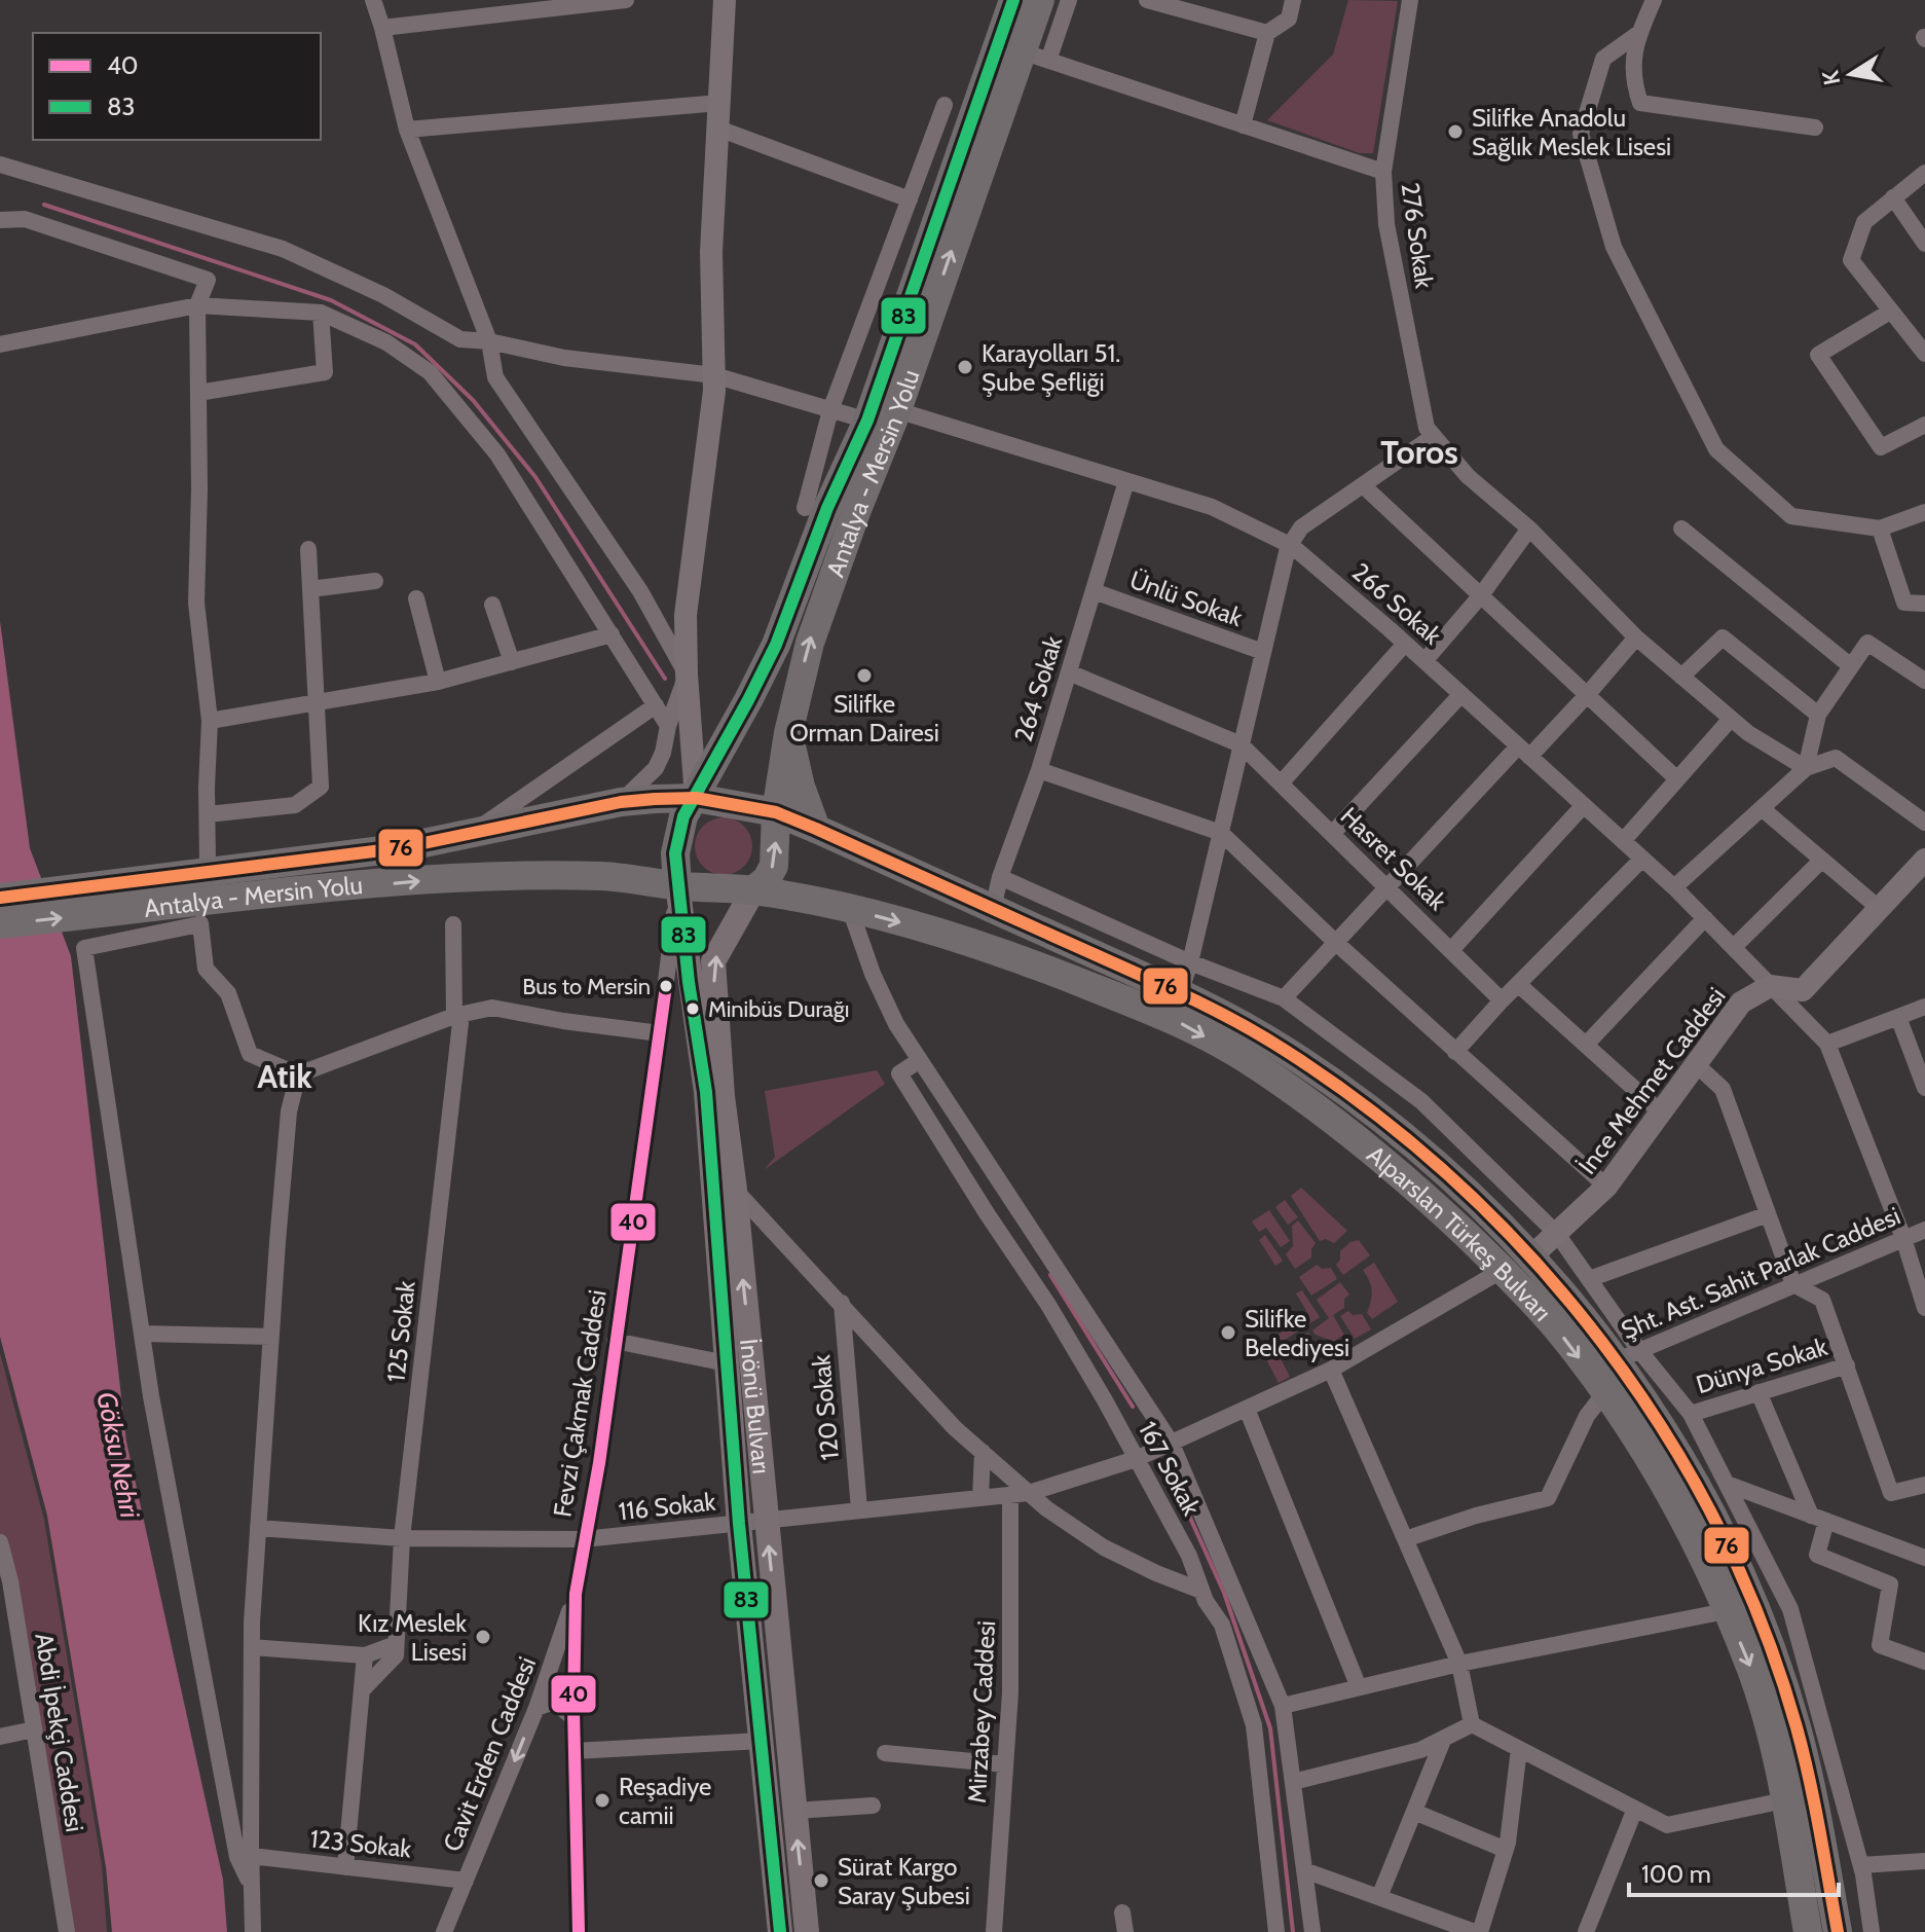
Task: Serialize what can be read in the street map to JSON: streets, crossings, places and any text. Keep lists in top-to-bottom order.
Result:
{
  "streets": {
    "highway": ["Antalya - Mersin Yolu", "Alparslan Türkeş Bulvarı"],
    "main road": ["İnönü Bulvarı"],
    "street": [
      "276 Sokak",
      "Ünlü Sokak",
      "266 Sokak",
      "264 Sokak",
      "Hasret Sokak",
      "İnce Mehmet Caddesi",
      "Şht. Ast. Sahit Parlak Caddesi",
      "125 Sokak",
      "Dünya Sokak",
      "Fevzi Çakmak Caddesi",
      "120 Sokak",
      "167 Sokak",
      "116 Sokak",
      "Mirzabey Caddesi",
      "Abdi İpekçi Caddesi",
      "Cavit Erden Caddesi",
      "123 Sokak"
    ]
  },
  "crossings": [
    ["Antalya - Mersin Yolu", "266 Sokak"],
    ["Antalya - Mersin Yolu", "Alparslan Türkeş Bulvarı"],
    ["Antalya - Mersin Yolu", "Fevzi Çakmak Caddesi"],
    ["Antalya - Mersin Yolu", "İnönü Bulvarı"],
    ["Ünlü Sokak", "264 Sokak"],
    ["266 Sokak", "264 Sokak"],
    ["266 Sokak", "İnce Mehmet Caddesi"],
    ["264 Sokak", "Hasret Sokak"],
    ["264 Sokak", "Alparslan Türkeş Bulvarı"],
    ["İnce Mehmet Caddesi", "Alparslan Türkeş Bulvarı"],
    ["Alparslan Türkeş Bulvarı", "Şht. Ast. Sahit Parlak Caddesi"],
    ["Alparslan Türkeş Bulvarı", "Fevzi Çakmak Caddesi"],
    ["Alparslan Türkeş Bulvarı", "İnönü Bulvarı"],
    ["Alparslan Türkeş Bulvarı", "116 Sokak"],
    ["125 Sokak", "116 Sokak"],
    ["Fevzi Çakmak Caddesi", "İnönü Bulvarı"],
    ["Fevzi Çakmak Caddesi", "116 Sokak"],
    ["Fevzi Çakmak Caddesi", "Cavit Erden Caddesi"],
    ["İnönü Bulvarı", "116 Sokak"],
    ["120 Sokak", "116 Sokak"],
    ["167 Sokak", "116 Sokak"],
    ["116 Sokak", "Mirzabey Caddesi"],
    ["Cavit Erden Caddesi", "123 Sokak"]
  ],
  "one_way": ["Antalya - Mersin Yolu"],
  "districts": ["Toros", "Atik"],
  "water": ["Göksu Nehri"],
  "places": [
    "Silifke Anadolu Sağlık Meslek Lisesi",
    "Karayolları 51. Şube Şefliği",
    "Silifke Orman Dairesi",
    "Bus to Mersin",
    "Minibüs Durağı",
    "Silifke Belediyesi",
    "Kız Meslek Lisesi",
    "Reşadiye camii",
    "Sürat Kargo Saray Şubesi"
  ],
  "lines": ["transit line 83", "transit line 76", "transit line 40"],
  "legend": ["40", "83"],
  "scale_bar": "100 m",
  "north": "left"
}
